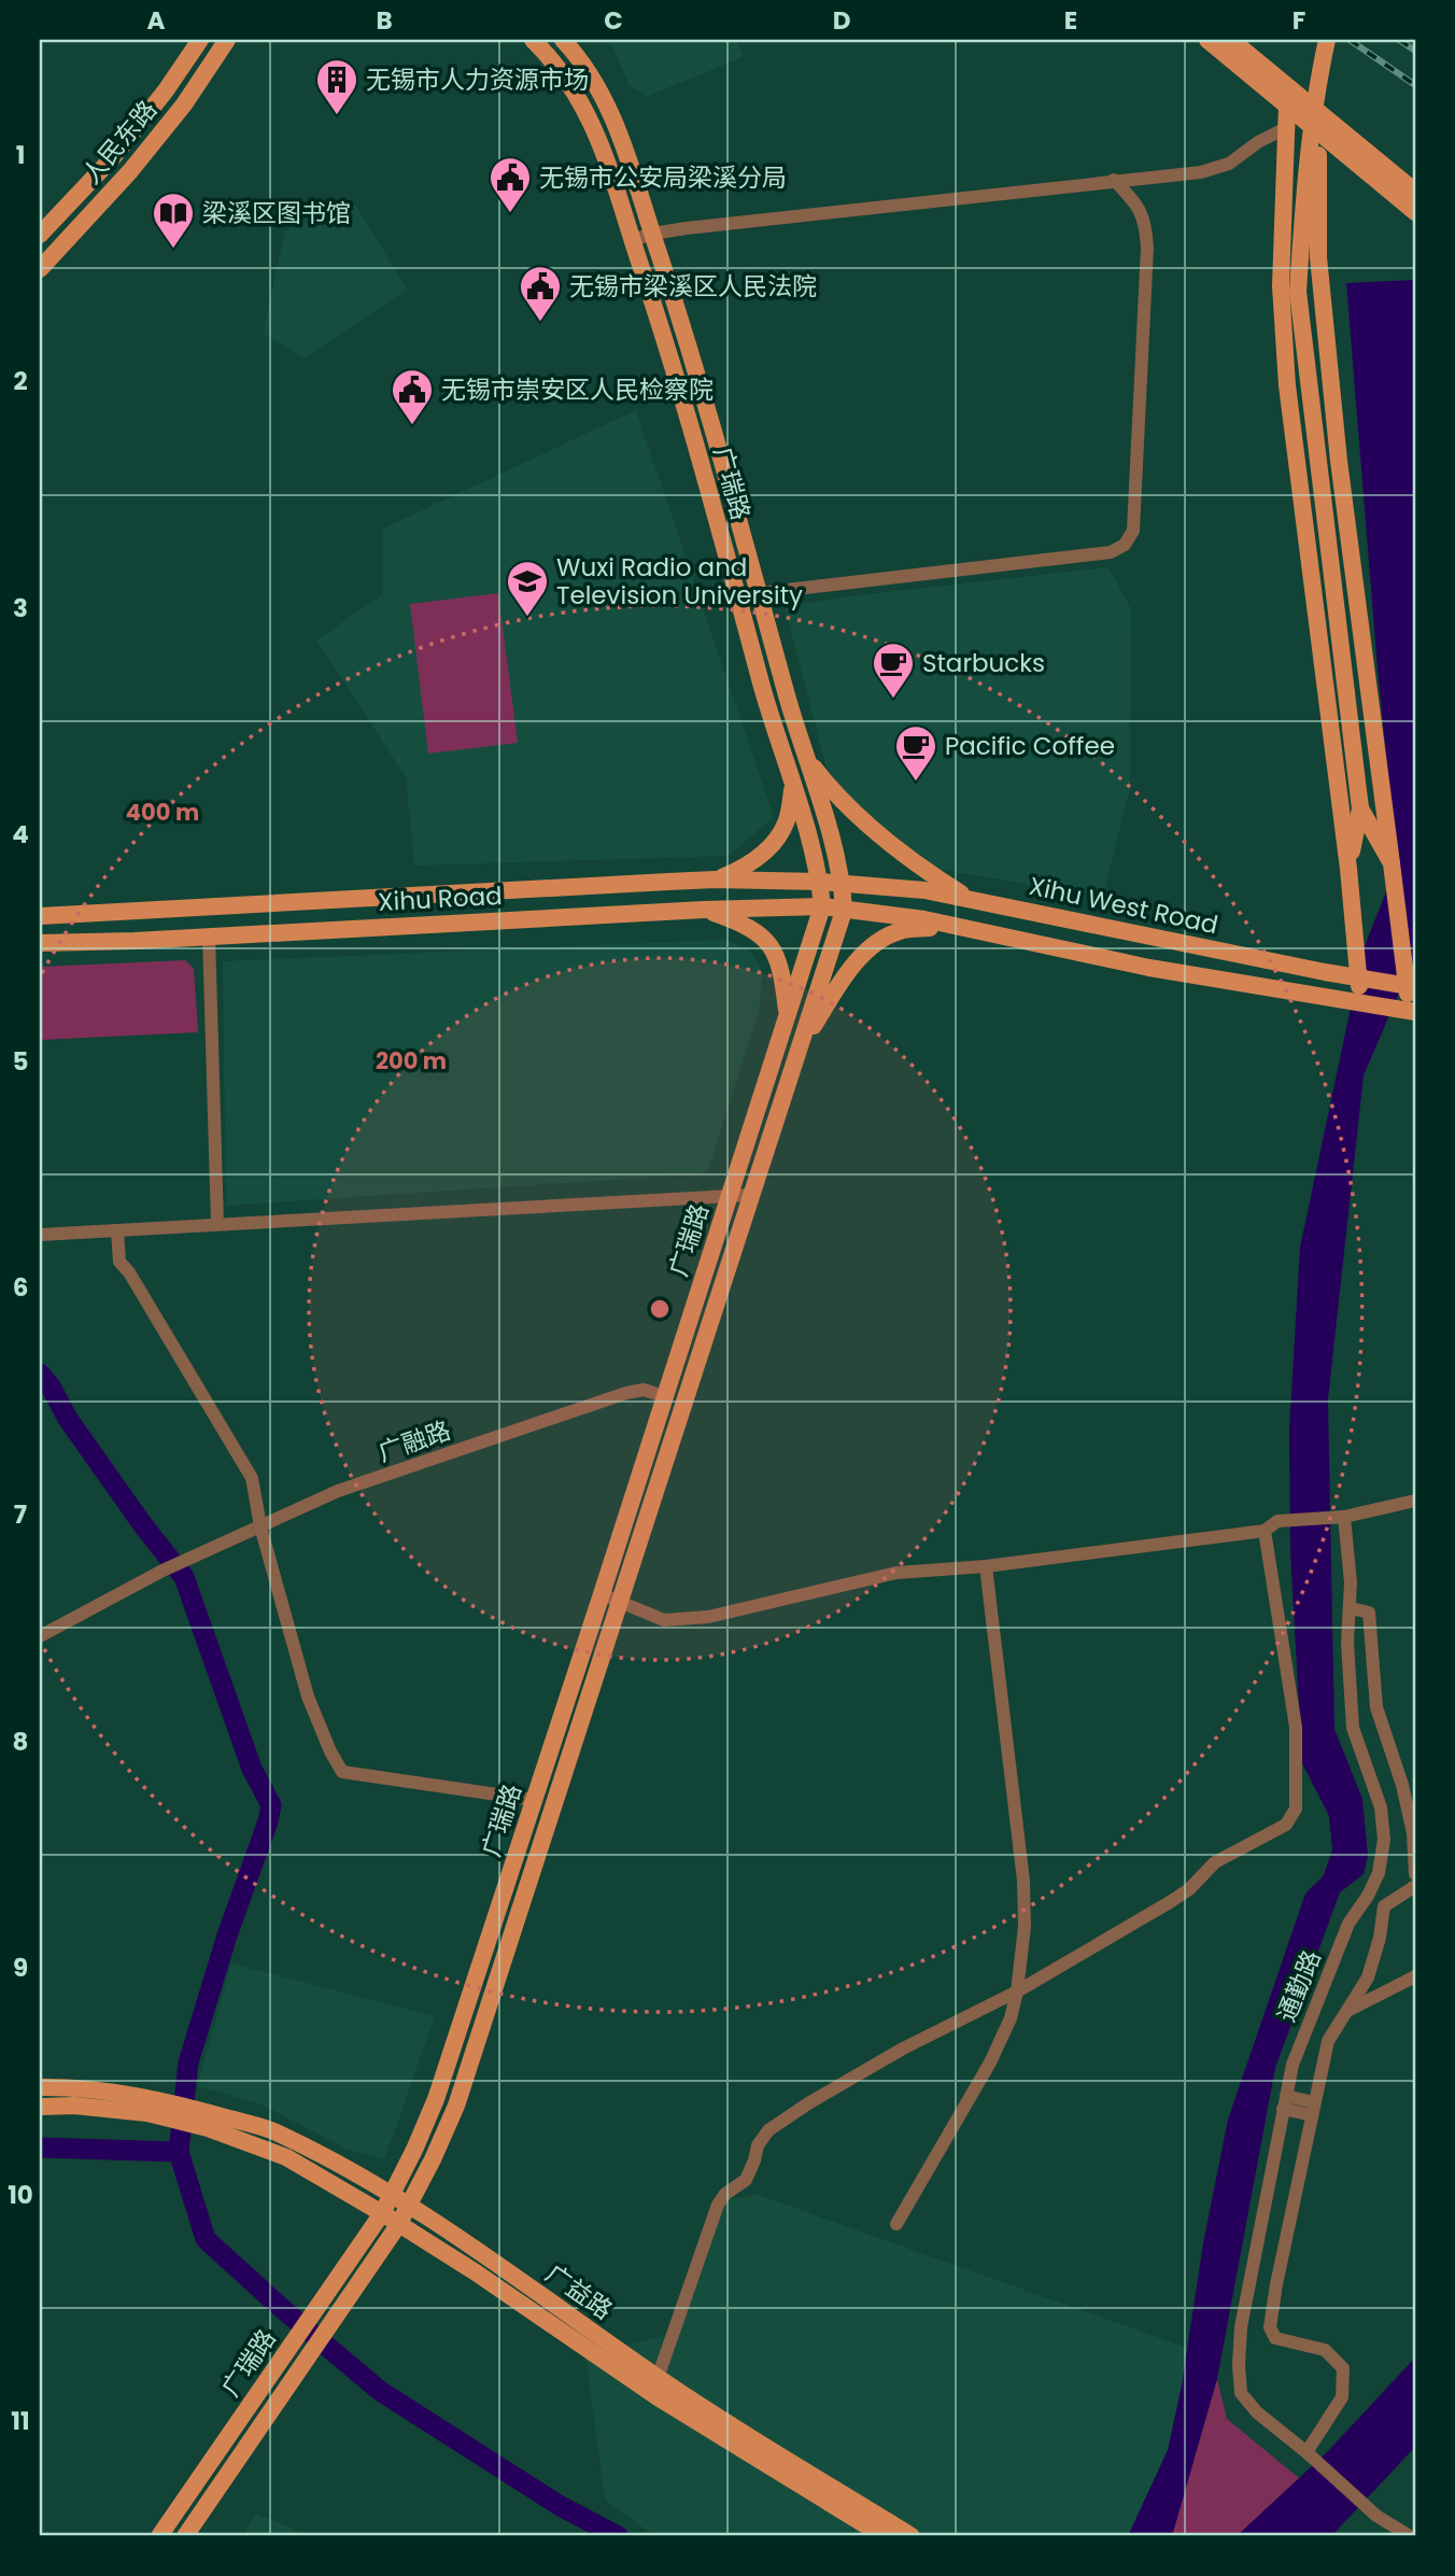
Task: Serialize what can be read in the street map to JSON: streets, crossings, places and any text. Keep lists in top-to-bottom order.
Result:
{
  "streets": {
    "main road": [
      "人民东路",
      "广瑞路",
      "Xihu Road",
      "Xihu West Road",
      "广益路"
    ],
    "street": ["广融路", "通勤路"]
  },
  "crossings": [
    ["广瑞路", "Xihu Road"],
    ["广瑞路", "Xihu West Road"],
    ["广瑞路", "广融路"],
    ["广瑞路", "广益路"],
    ["Xihu Road", "Xihu West Road"]
  ],
  "places": {
    "building": ["无锡市人力资源市场"],
    "public building": ["无锡市公安局梁溪分局", "无锡市梁溪区人民法院", "无锡市崇安区人民检察院"],
    "library": ["梁溪区图书馆"],
    "school or university": ["Wuxi Radio and Television University"],
    "cafe": ["Starbucks", "Pacific Coffee"]
  },
  "grid": {
    "columns": [
      "A",
      "B",
      "C",
      "D",
      "E",
      "F"
    ],
    "rows": [
      "1",
      "2",
      "3",
      "4",
      "5",
      "6",
      "7",
      "8",
      "9",
      "10",
      "11"
    ]
  },
  "rings": ["400 m", "200 m"]
}
